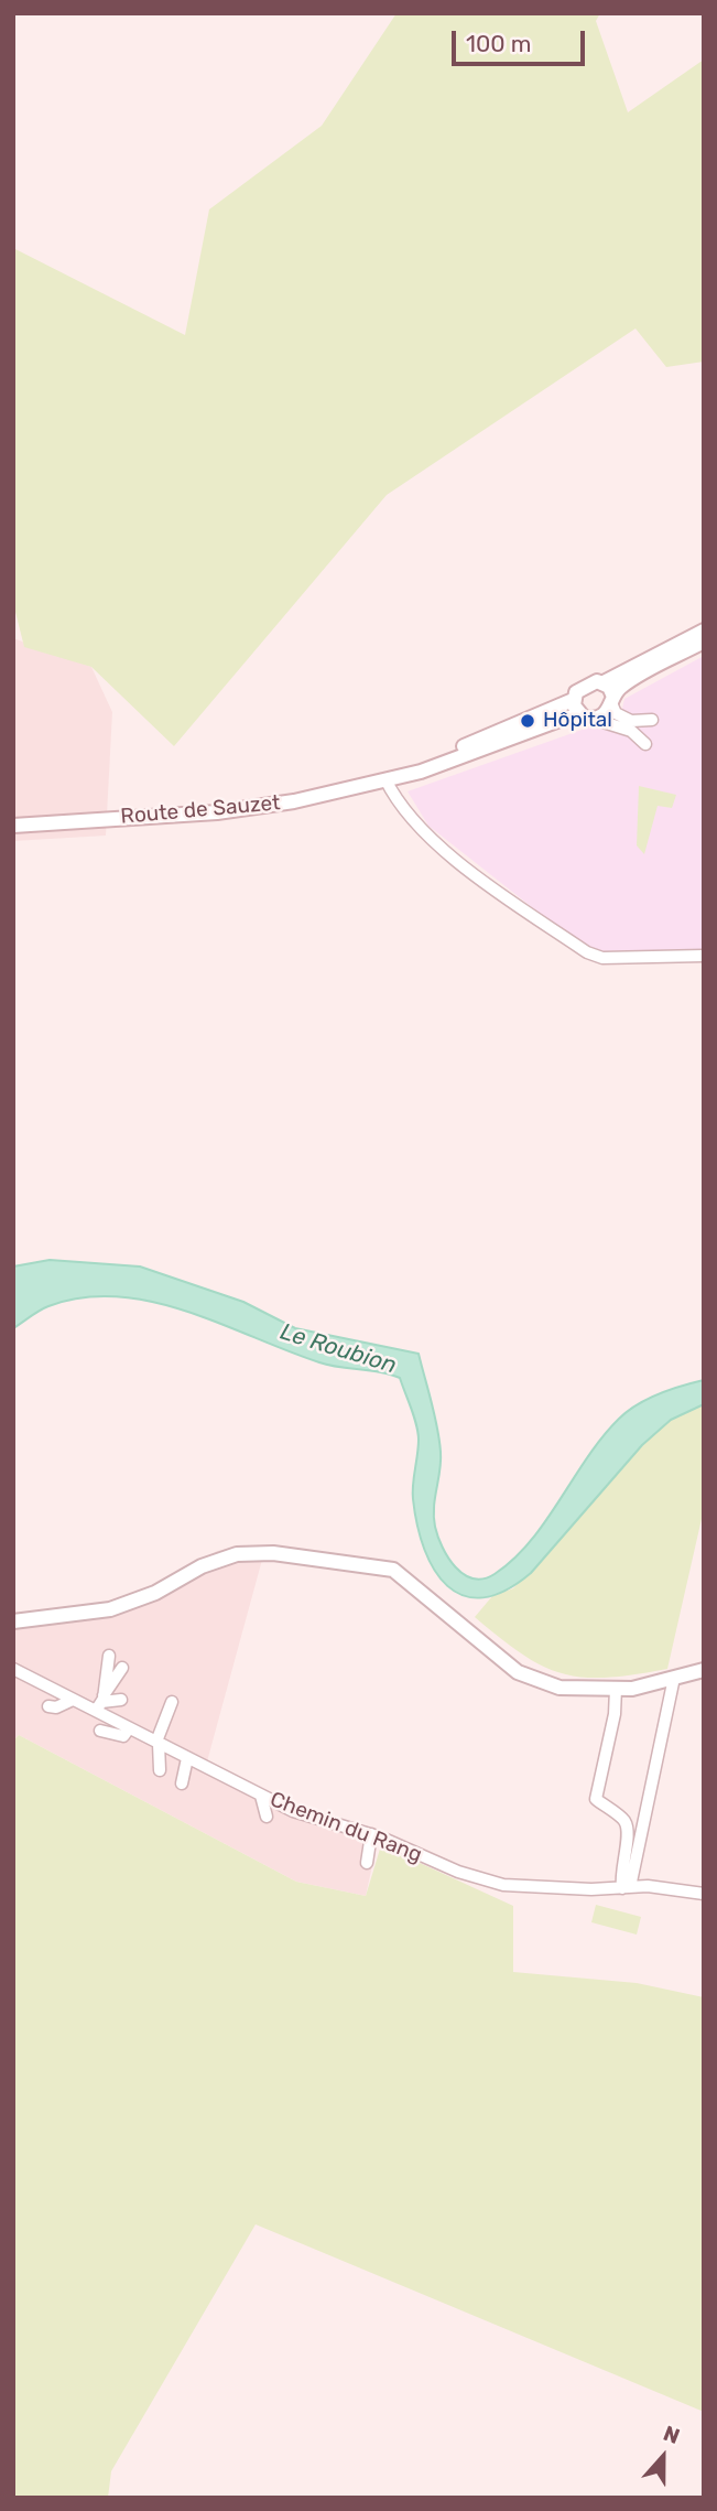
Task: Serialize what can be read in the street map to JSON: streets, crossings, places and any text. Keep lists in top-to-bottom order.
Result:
{
  "streets": {
    "main road": ["Route de Sauzet"],
    "street": ["Chemin du Rang"]
  },
  "water": ["Le Roubion"],
  "places": ["Hôpital"],
  "scale_bar": "100 m",
  "north": "top"
}
